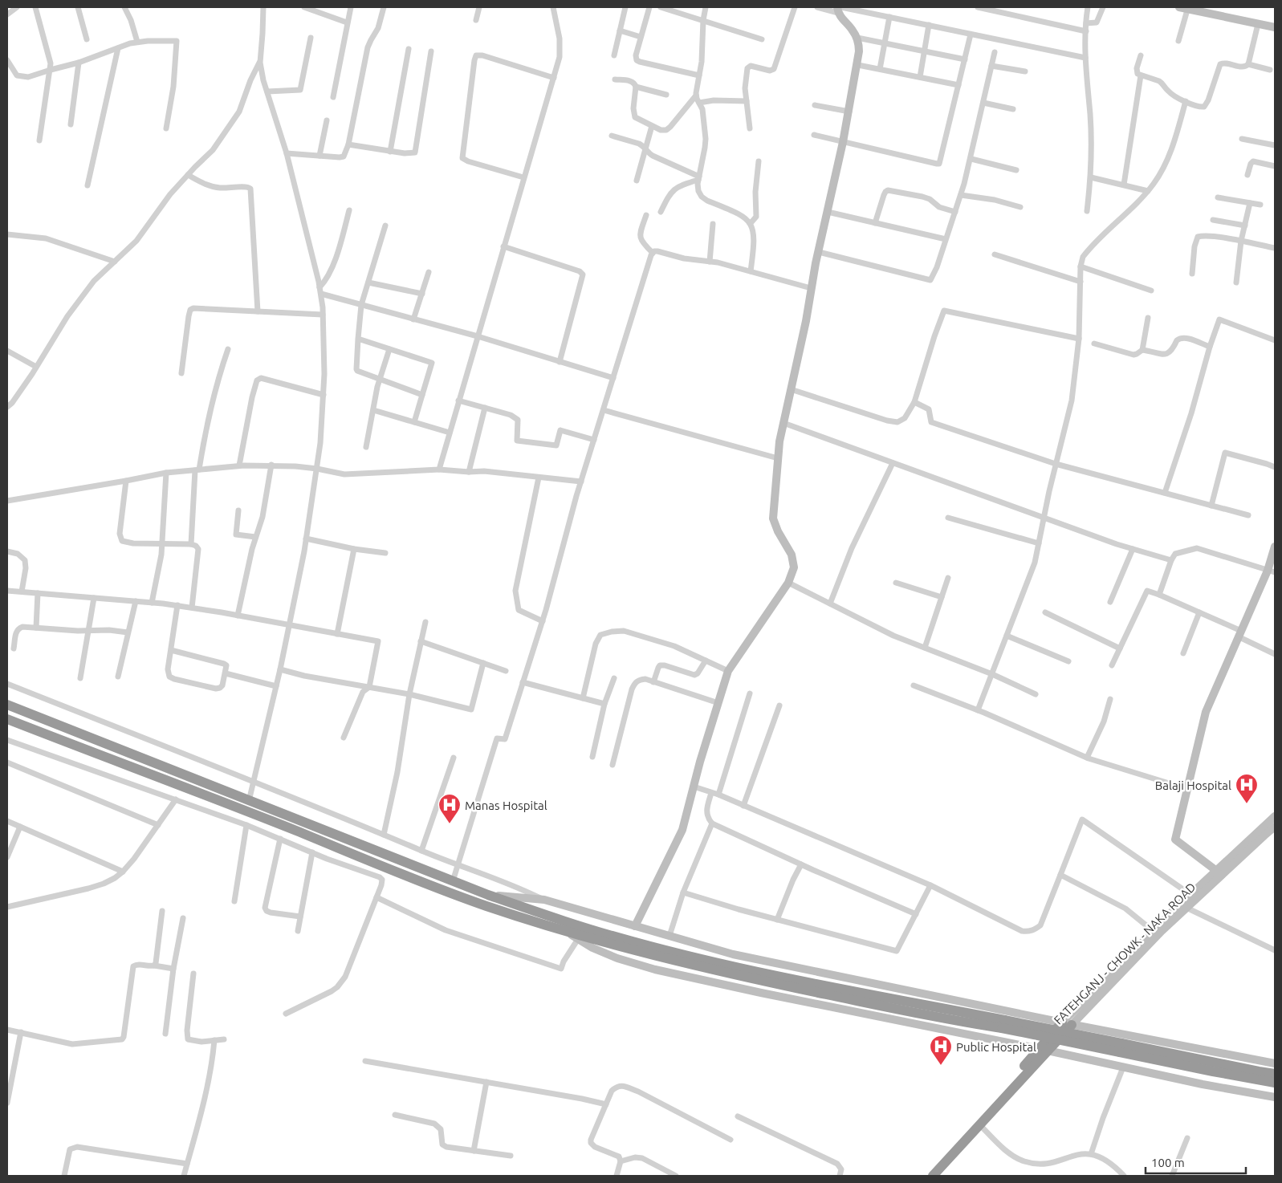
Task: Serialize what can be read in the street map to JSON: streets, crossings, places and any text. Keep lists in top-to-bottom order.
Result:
{
  "streets": {
    "highway": ["FATEHGANJ - CHOWK - NAKA ROAD"]
  },
  "places": {
    "hospital": ["Balaji Hospital", "Manas Hospital", "Public Hospital"]
  },
  "scale_bar": "100 m"
}
